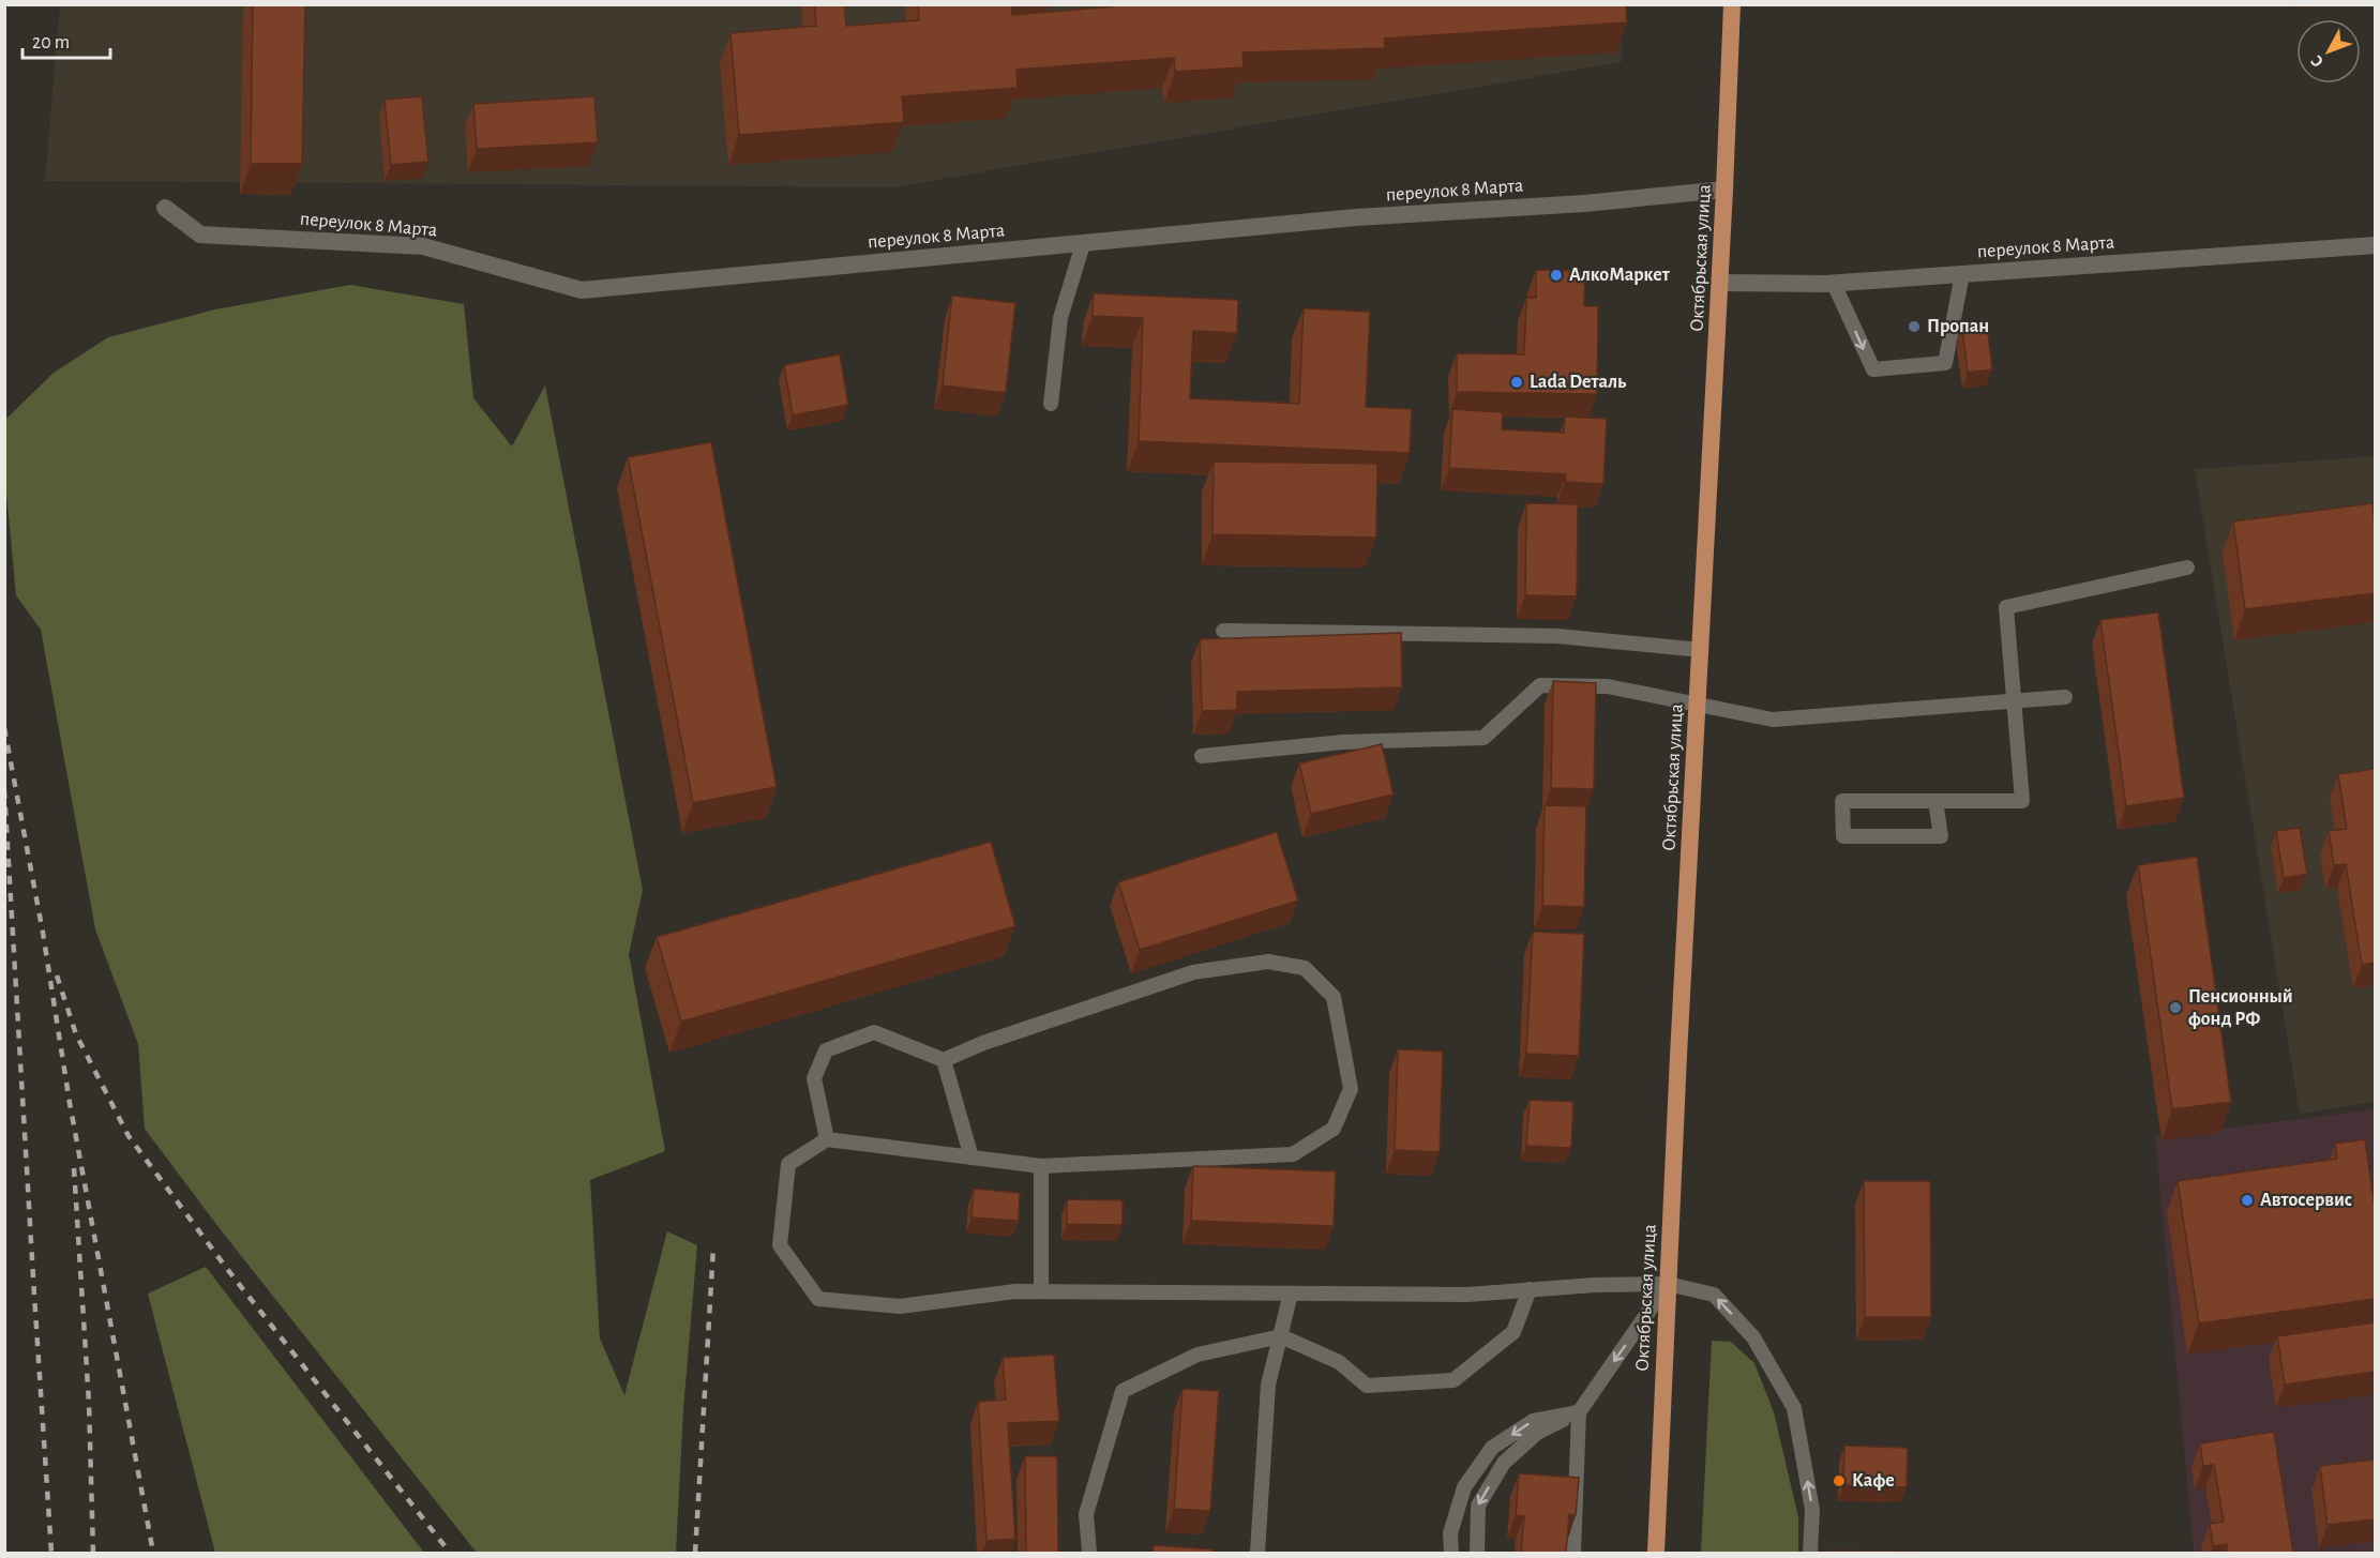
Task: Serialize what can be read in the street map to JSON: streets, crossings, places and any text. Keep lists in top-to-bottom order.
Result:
{
  "streets": {
    "main road": ["Октябрьская улица"],
    "street": ["переулок 8 Марта"]
  },
  "crossings": [
    ["переулок 8 Марта", "Октябрьская улица"]
  ],
  "places": [
    "АлкоМаркет",
    "Пропан",
    "Lada Dеталь",
    "Пенсионный фонд РФ",
    "Автосервис",
    "Кафе"
  ],
  "scale_bar": "20 m",
  "north": "bottom left"
}
